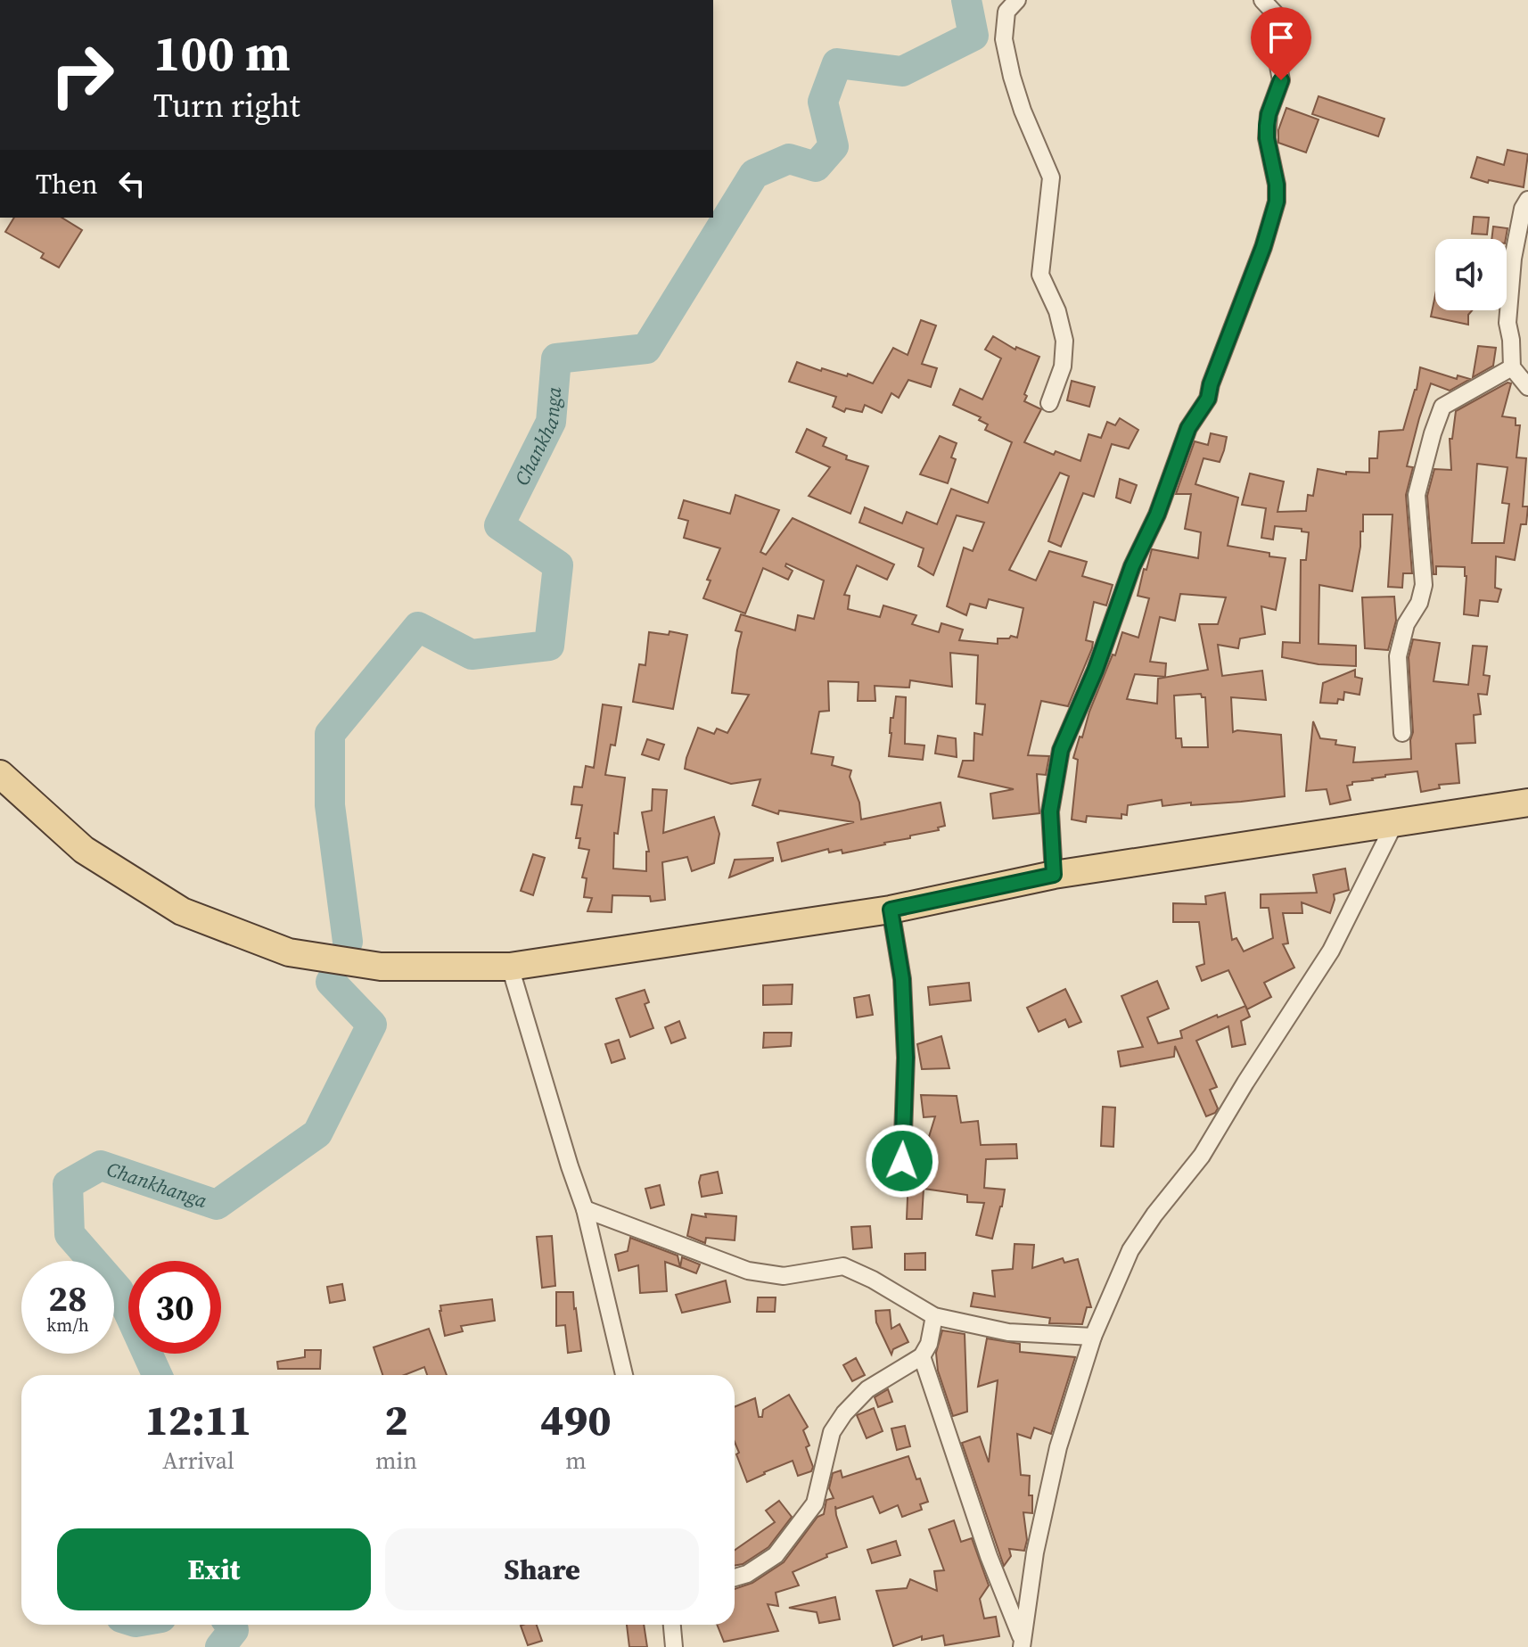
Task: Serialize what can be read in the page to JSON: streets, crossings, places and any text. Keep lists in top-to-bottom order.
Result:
{
  "water": ["Chankhanga"],
  "page": {
    "turn": ["100 m", "Turn right"],
    "then": "Then",
    "speed": "28 km/h",
    "limit": "30",
    "eta": [
      "12:11",
      "Arrival",
      "2",
      "min",
      "490",
      "m"
    ],
    "buttons": ["Exit", "Share"]
  }
}
